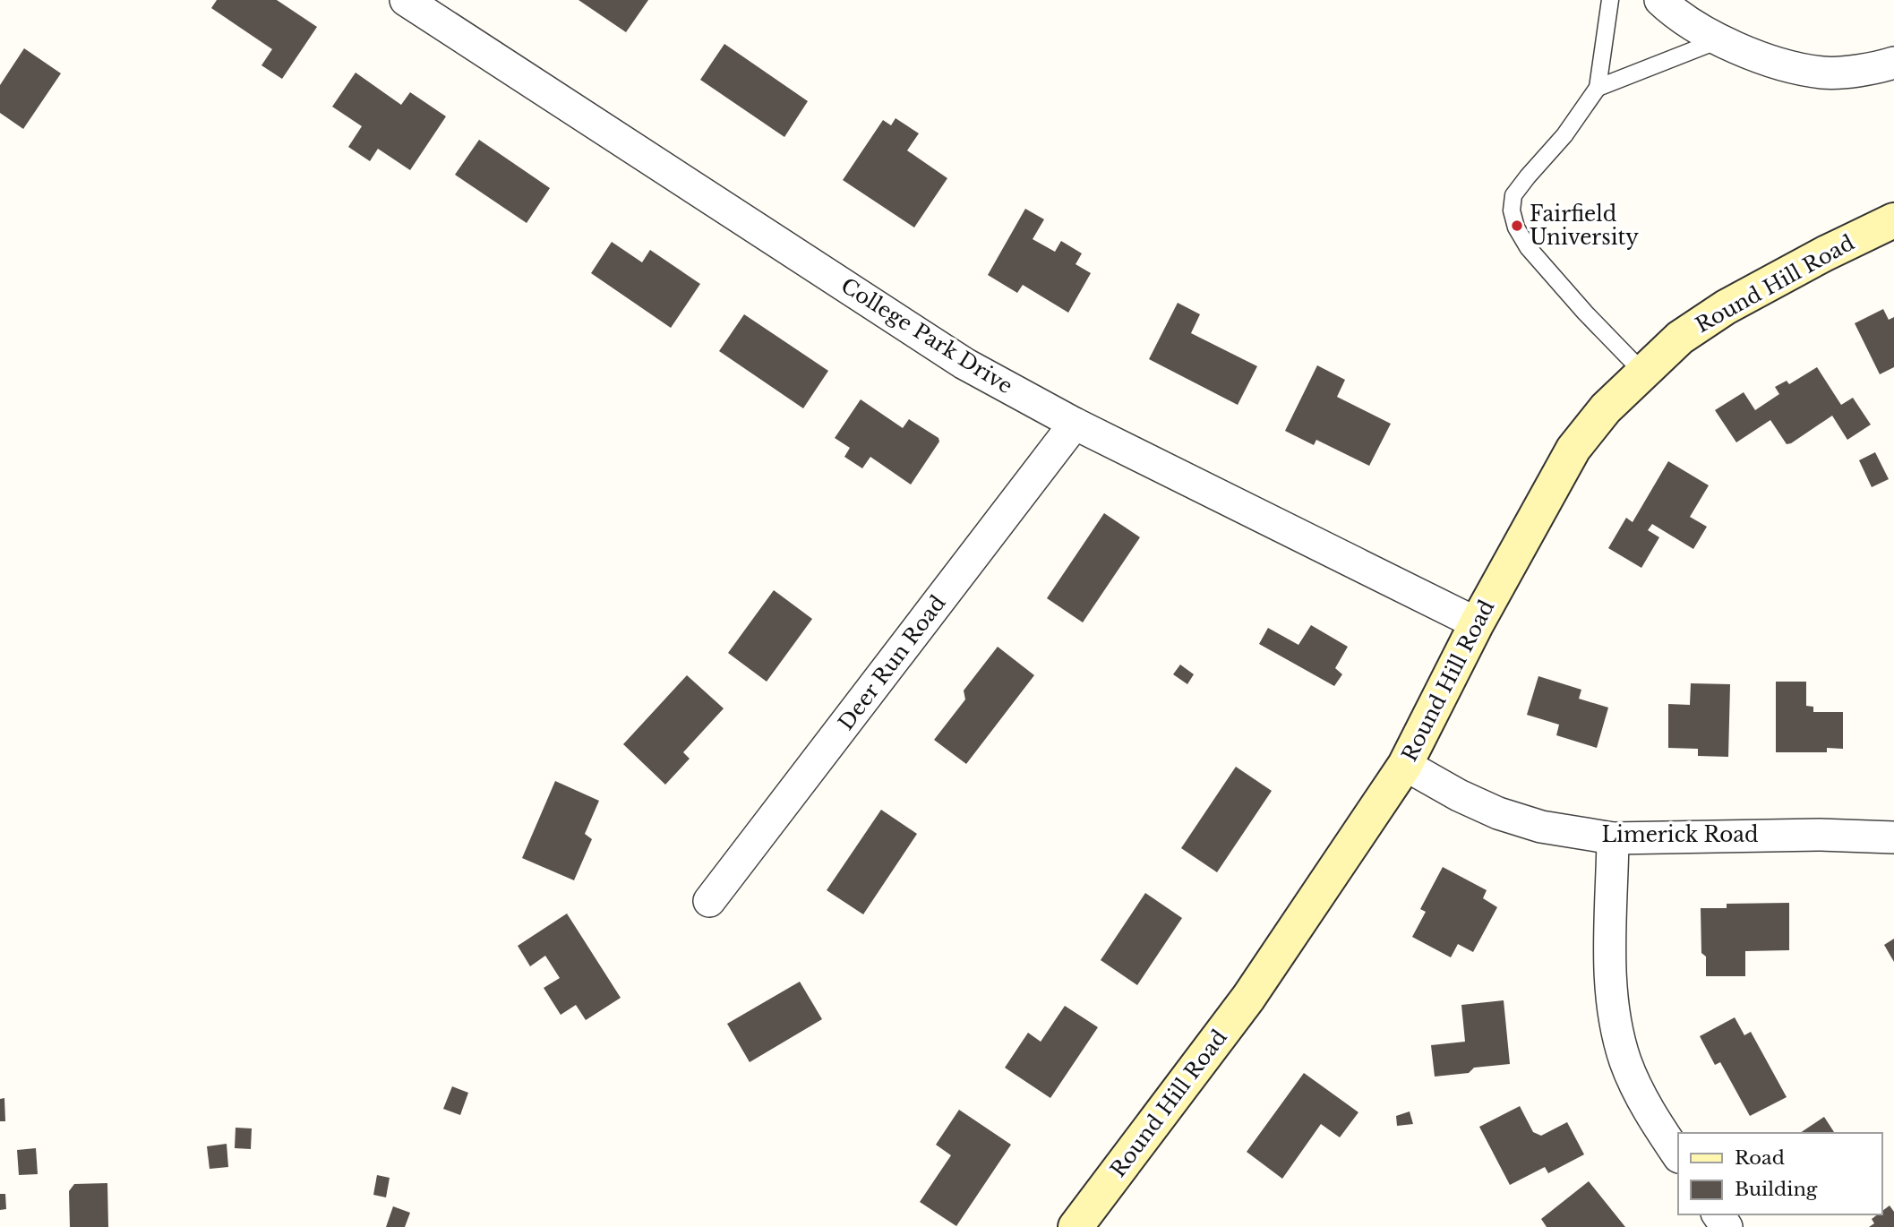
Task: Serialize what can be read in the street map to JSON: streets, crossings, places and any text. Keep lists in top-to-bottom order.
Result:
{
  "streets": {
    "main road": ["Round Hill Road"],
    "street": ["College Park Drive", "Deer Run Road", "Limerick Road"]
  },
  "crossings": [
    ["Round Hill Road", "College Park Drive"],
    ["Round Hill Road", "Limerick Road"],
    ["College Park Drive", "Deer Run Road"]
  ],
  "places": ["Fairfield University"],
  "legend": ["Road", "Building"]
}
